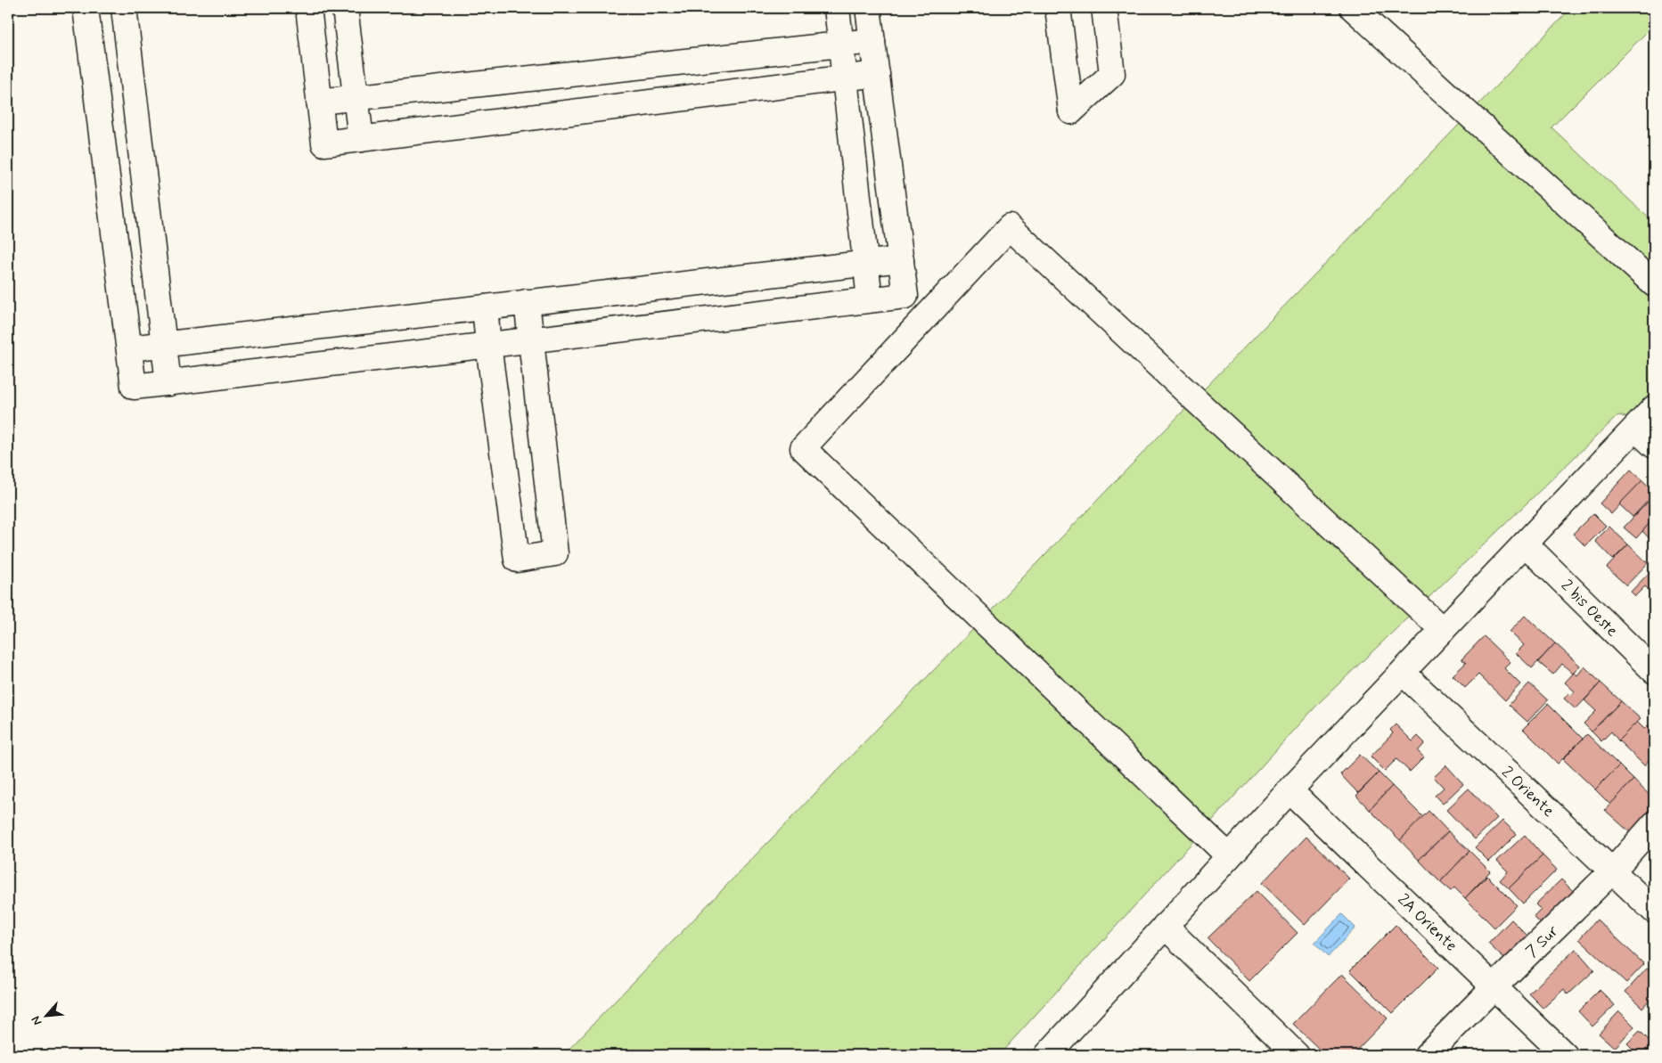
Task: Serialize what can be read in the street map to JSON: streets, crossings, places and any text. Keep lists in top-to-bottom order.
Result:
{
  "streets": {
    "street": [
      "2 bis Oeste",
      "2 Oriente",
      "2A Oriente",
      "7 Sur"
    ]
  },
  "crossings": [
    ["2 Oriente", "7 Sur"],
    ["2A Oriente", "7 Sur"]
  ],
  "north": "bottom left"
}
